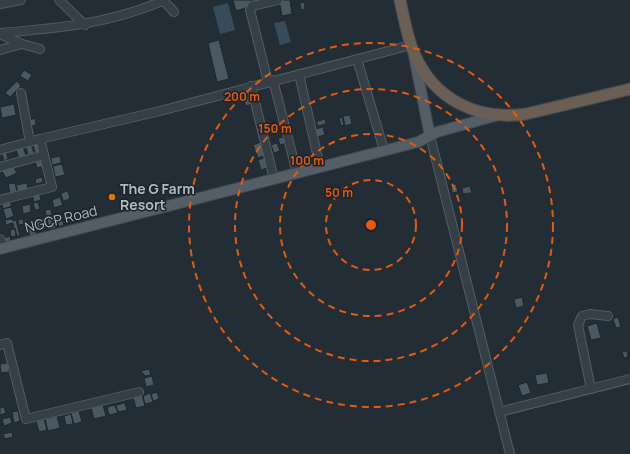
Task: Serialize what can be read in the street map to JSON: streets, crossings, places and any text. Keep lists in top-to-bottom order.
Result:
{
  "streets": {
    "main road": ["NGCP Road"]
  },
  "places": ["The G Farm Resort"],
  "rings": [
    "200 m",
    "150 m",
    "100 m",
    "50 m"
  ]
}
